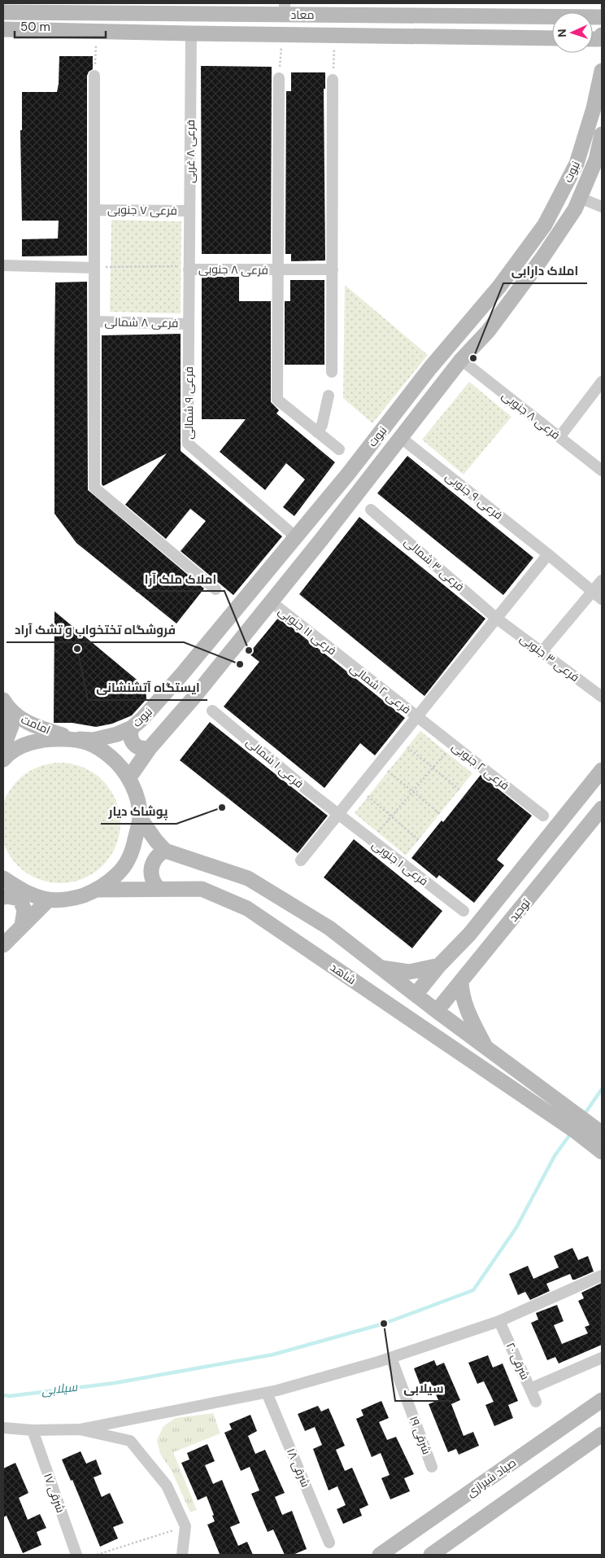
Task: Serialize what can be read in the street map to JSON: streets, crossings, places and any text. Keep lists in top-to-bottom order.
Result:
{
  "streets": {
    "main road": [
      "معاد",
      "نبوت",
      "امامت",
      "توحید",
      "شاهد",
      "صیاد شیرازی"
    ],
    "street": [
      "فرعی ۸ غربی",
      "فرعی ۷ جنوبی",
      "فرعی ۸ جنوبی",
      "فرعی ۸ شمالی",
      "فرعی ۹ شمالی",
      "فرعی ۹ جنوبی",
      "فرعی ۳ شمالی",
      "فرعی ۱۱ جنوبی",
      "فرعی ۳ جنوبی",
      "فرعی ۲ شمالی",
      "فرعی ۱ شمالی",
      "فرعی ۲ جنوبی",
      "فرعی ۱ جنوبی",
      "۲۰ شرقی",
      "۱۹ شرقی",
      "۱۸ شرقی",
      "۱۷ شرقی"
    ]
  },
  "crossings": [
    ["معاد", "فرعی ۸ غربی"],
    ["فرعی ۸ غربی", "فرعی ۷ جنوبی"],
    ["فرعی ۸ غربی", "فرعی ۸ جنوبی"],
    ["فرعی ۸ غربی", "فرعی ۹ شمالی"],
    ["نبوت", "فرعی ۸ جنوبی"],
    ["نبوت", "فرعی ۹ شمالی"],
    ["نبوت", "فرعی ۹ جنوبی"],
    ["نبوت", "فرعی ۱۱ جنوبی"],
    ["نبوت", "امامت"],
    ["فرعی ۸ جنوبی", "فرعی ۹ شمالی"],
    ["فرعی ۸ شمالی", "فرعی ۹ شمالی"],
    ["فرعی ۳ شمالی", "فرعی ۳ جنوبی"],
    ["فرعی ۱۱ جنوبی", "فرعی ۲ شمالی"],
    ["فرعی ۲ شمالی", "فرعی ۲ جنوبی"],
    ["فرعی ۱ شمالی", "فرعی ۱ جنوبی"]
  ],
  "water": ["سیلابی"],
  "places": [
    "املاک دارابی",
    "ایستگاه آتشنشانی",
    "املاک ملک آرا",
    "فروشگاه تختخواب و تشک آراد",
    "پوشاک دیار",
    "سیلابی"
  ],
  "scale_bar": "50 m",
  "north": "left"
}
